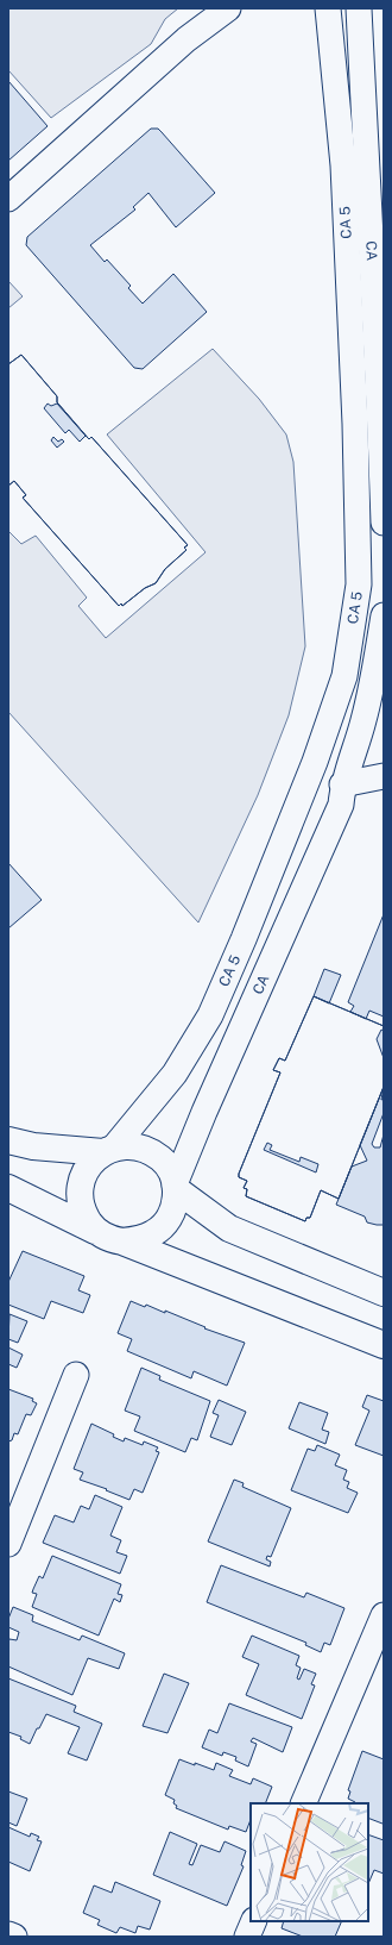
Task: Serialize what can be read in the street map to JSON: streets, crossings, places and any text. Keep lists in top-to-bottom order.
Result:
{
  "streets": {
    "street": ["CA 5", "CA"]
  },
  "crossings": [
    ["CA 5", "CA"]
  ]
}
